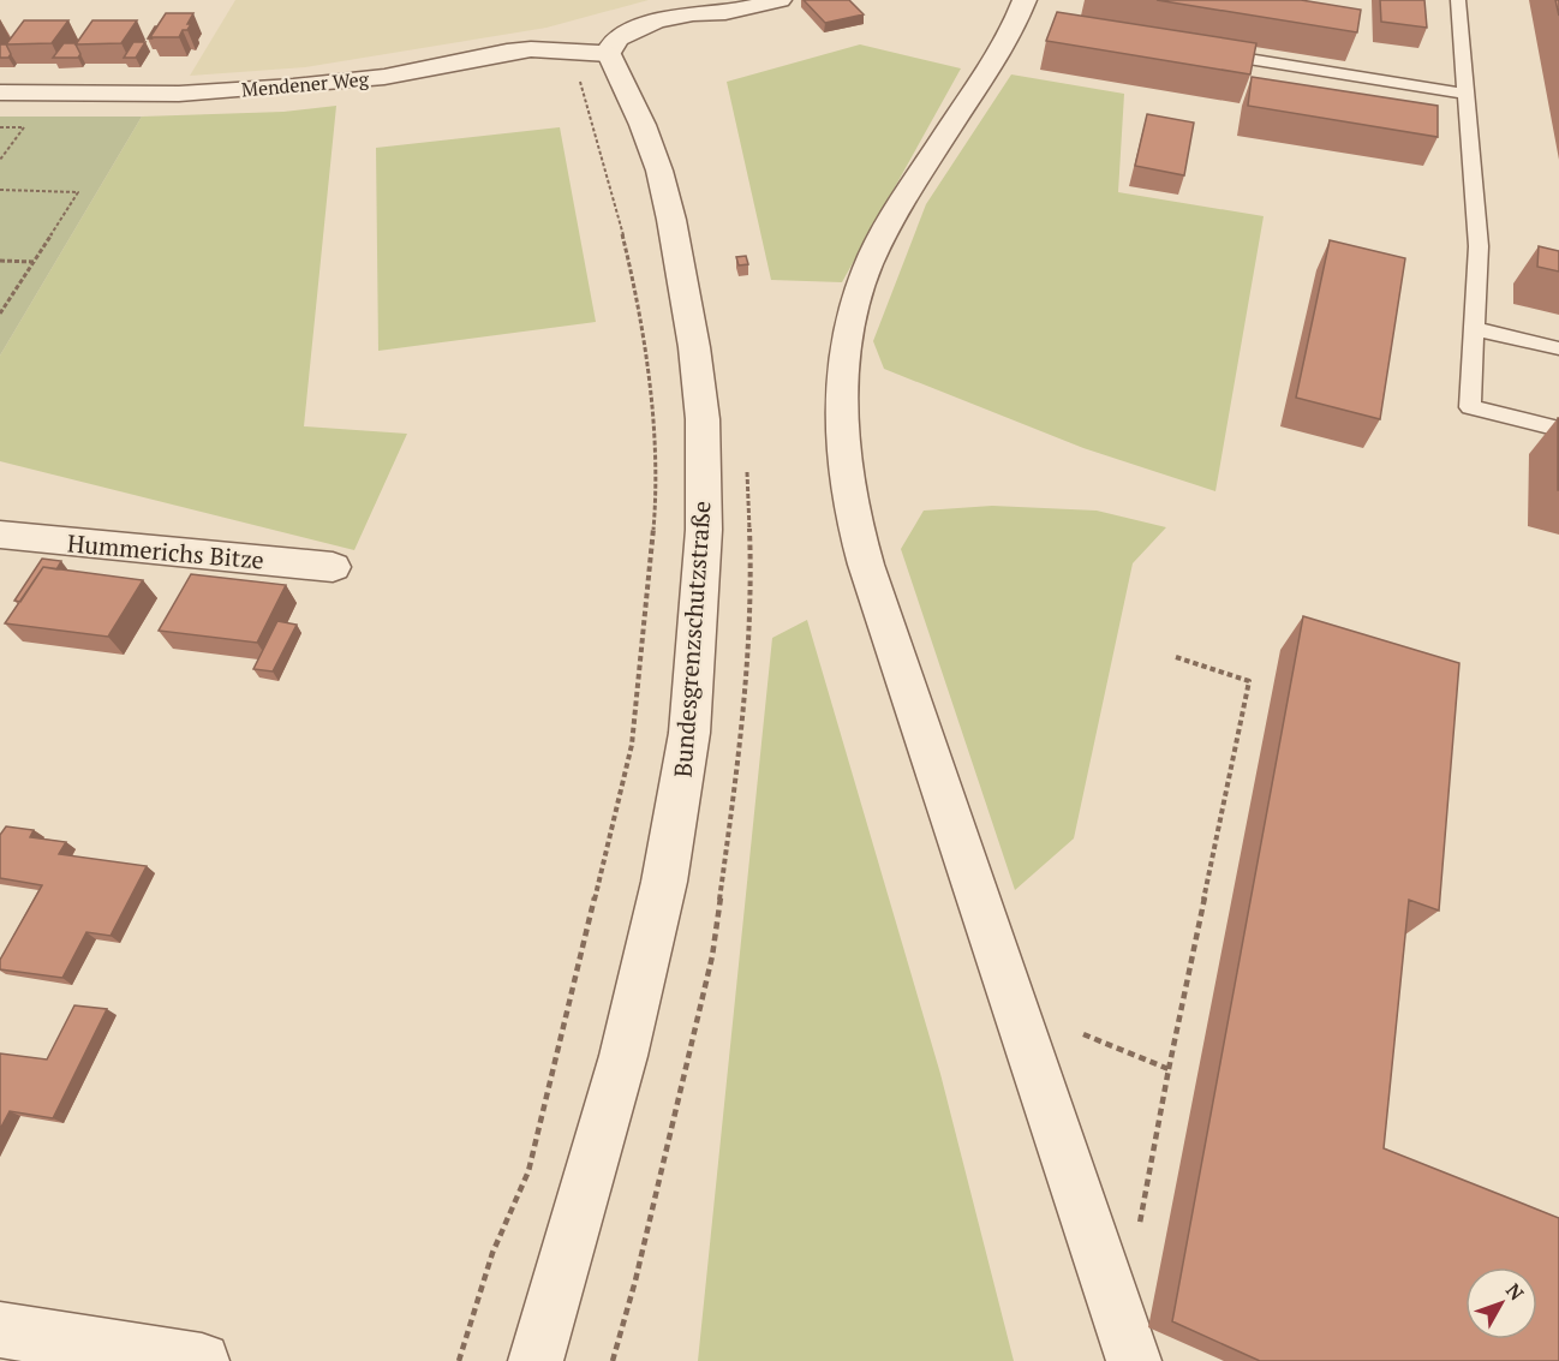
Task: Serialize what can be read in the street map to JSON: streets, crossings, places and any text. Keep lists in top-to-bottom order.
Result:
{
  "streets": {
    "street": ["Mendener Weg", "Hummerichs Bitze", "Bundesgrenzschutzstraße"]
  },
  "crossings": [
    ["Mendener Weg", "Bundesgrenzschutzstraße"]
  ],
  "north": "top right"
}
